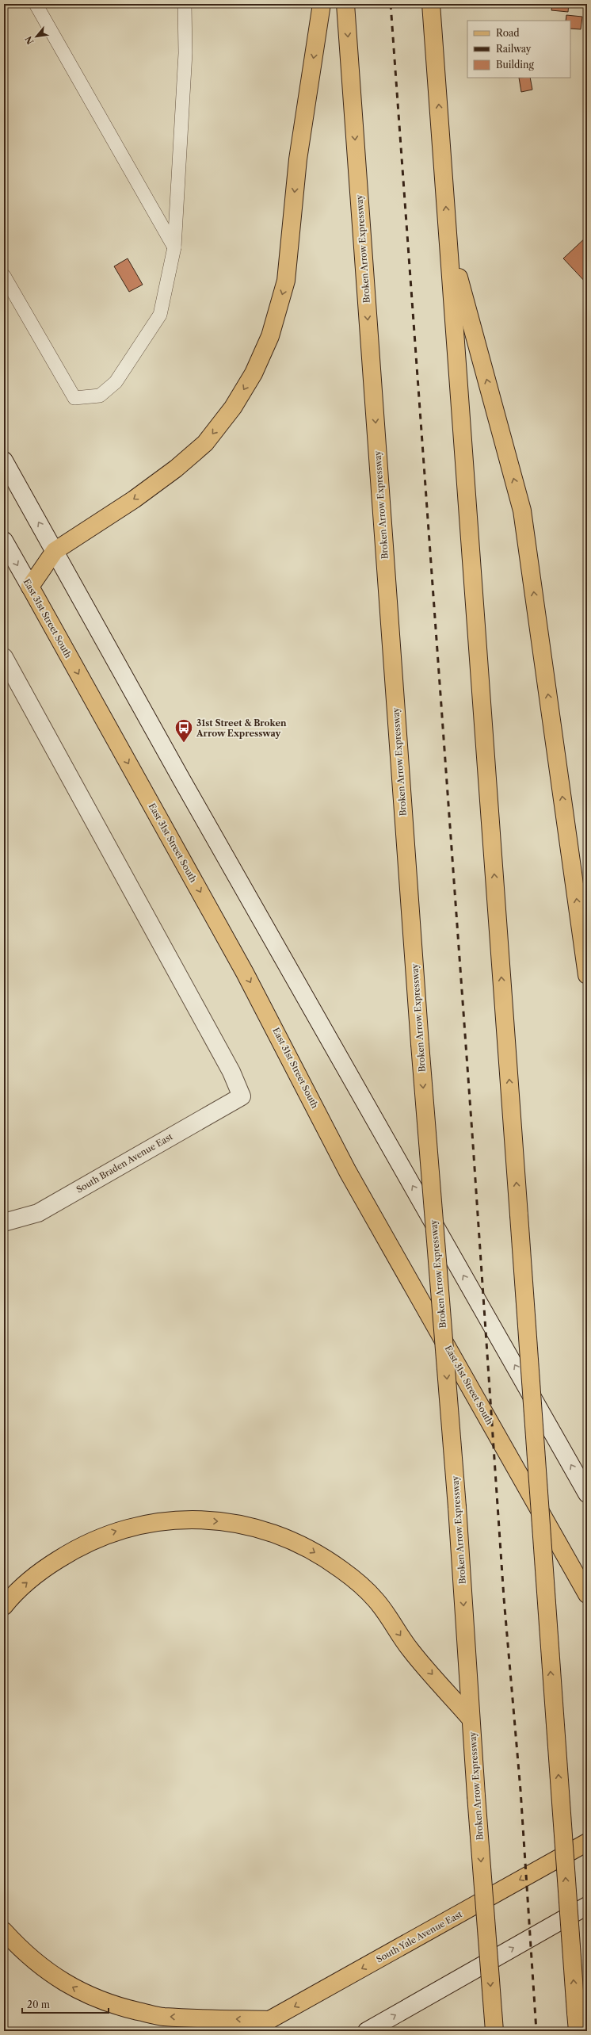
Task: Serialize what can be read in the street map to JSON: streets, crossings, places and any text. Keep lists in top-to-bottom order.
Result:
{
  "streets": {
    "main road": [
      "Broken Arrow Expressway",
      "East 31st Street South",
      "South Braden Avenue East",
      "South Yale Avenue East"
    ]
  },
  "places": {
    "bus stop": ["31st Street & Broken Arrow Expressway"]
  },
  "legend": ["Road", "Railway", "Building"],
  "scale_bar": "20 m",
  "north": "bottom left"
}
